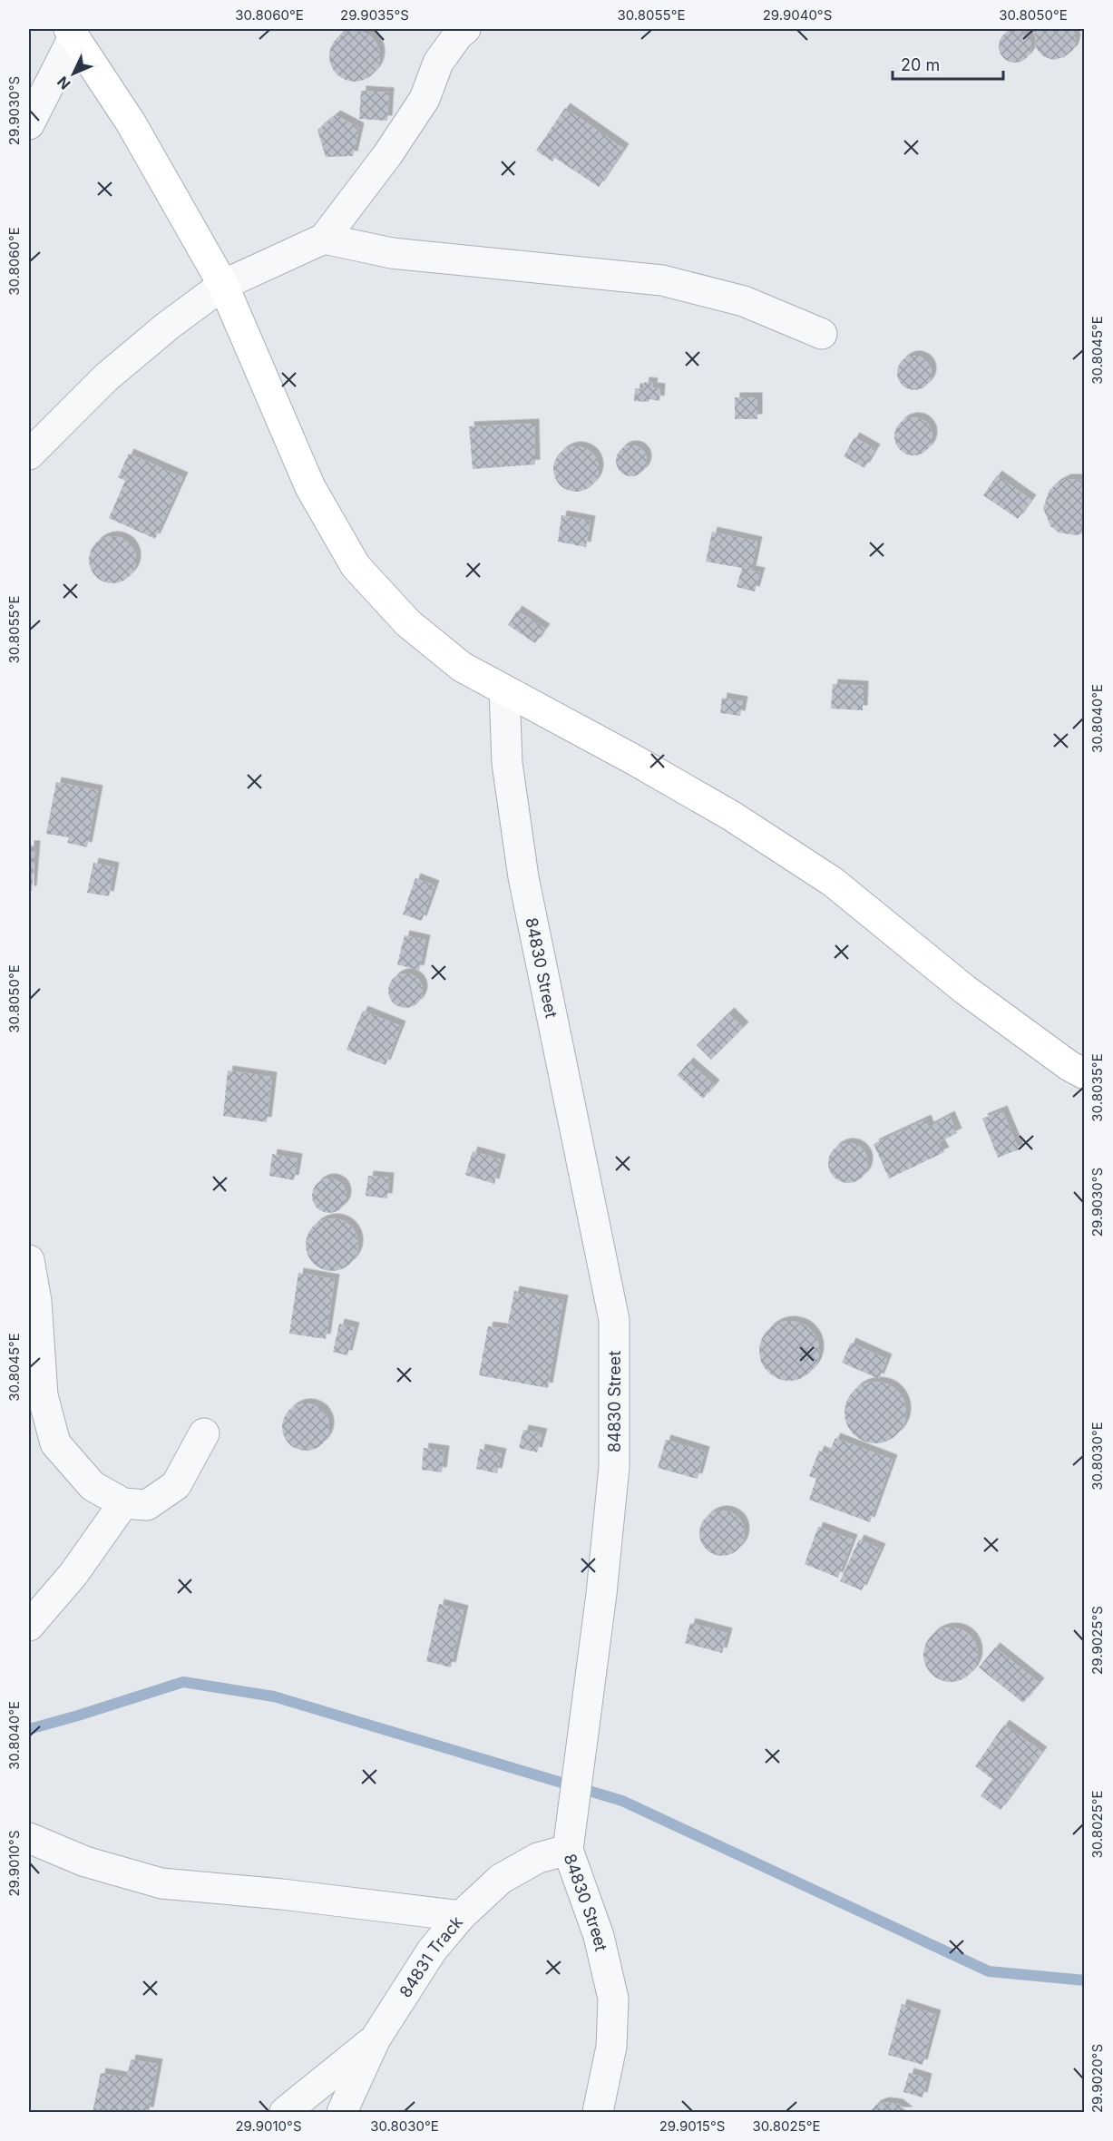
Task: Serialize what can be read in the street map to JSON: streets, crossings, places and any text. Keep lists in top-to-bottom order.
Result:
{
  "streets": {
    "street": ["84830 Street", "84831 Track"]
  },
  "crossings": [
    ["84830 Street", "84831 Track"]
  ],
  "scale_bar": "20 m",
  "north": "bottom left",
  "coordinates": [
    "30.8060°E",
    "29.9035°S",
    "30.8055°E",
    "29.9040°S",
    "30.8050°E",
    "29.9030°S",
    "30.8045°E",
    "30.8040°E",
    "30.8035°E",
    "30.8030°E",
    "29.9025°S",
    "30.8025°E",
    "29.9010°S",
    "29.9020°S",
    "29.9015°S"
  ]
}
